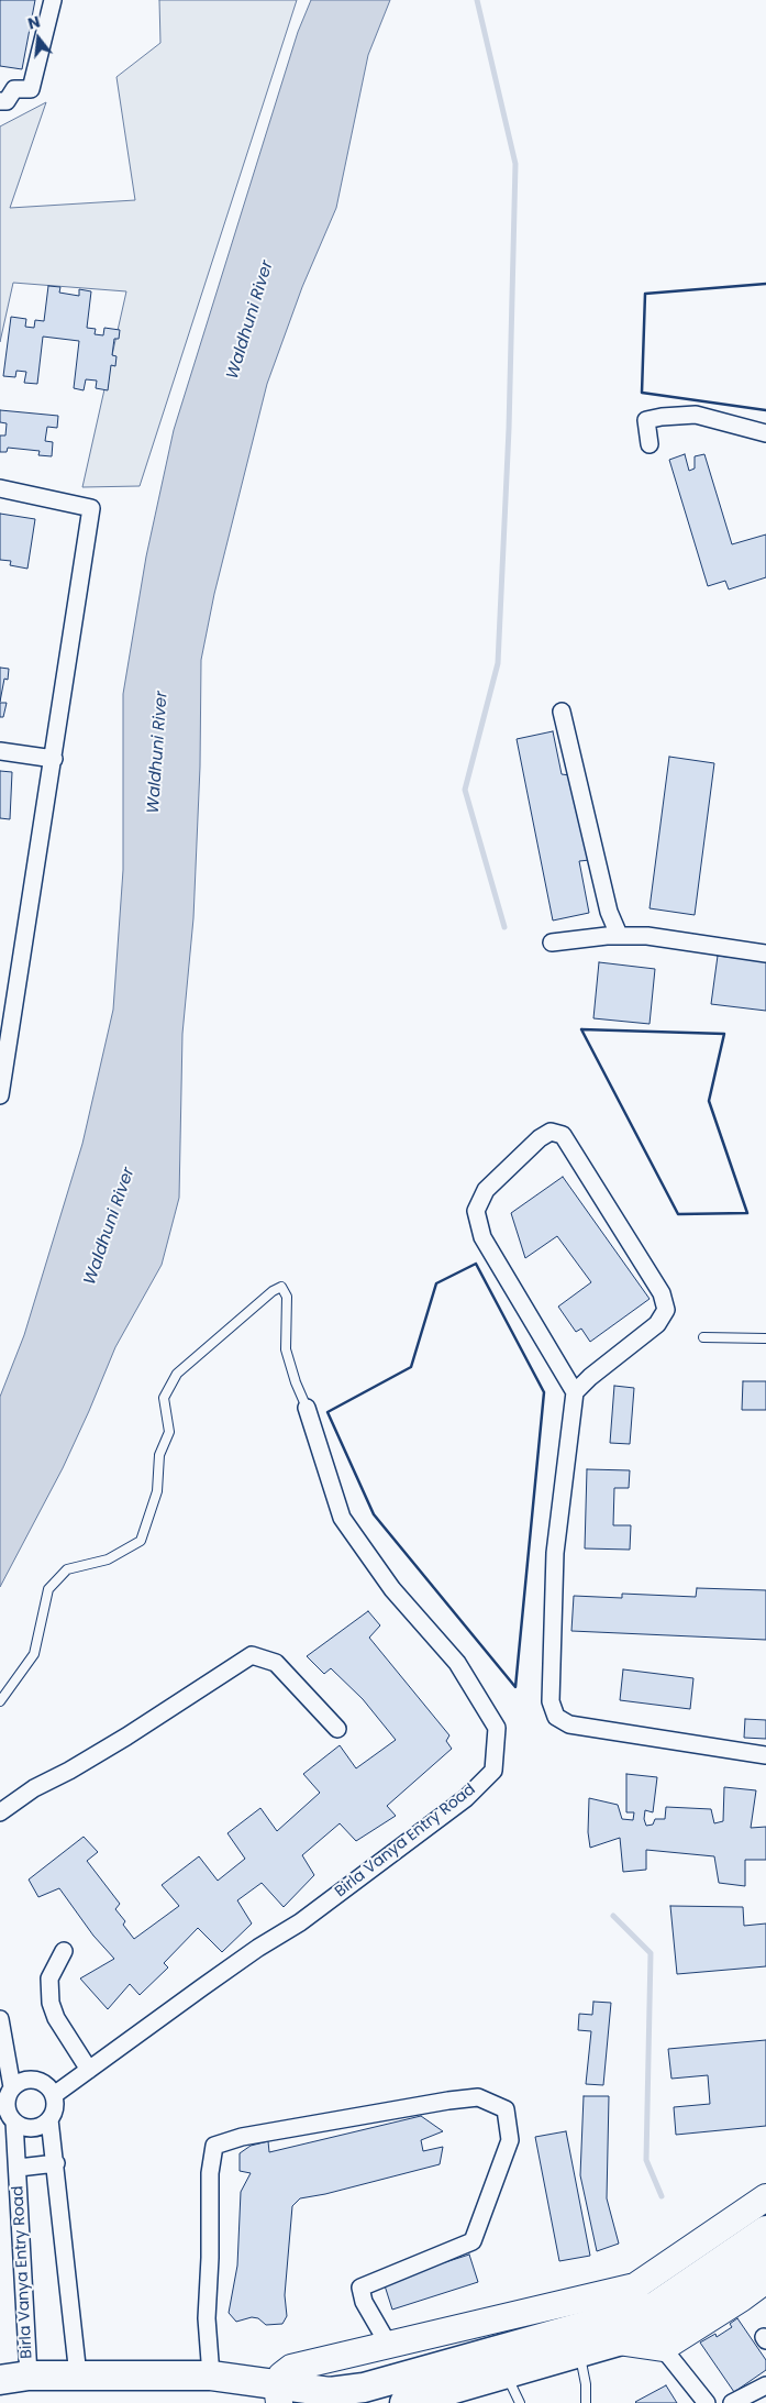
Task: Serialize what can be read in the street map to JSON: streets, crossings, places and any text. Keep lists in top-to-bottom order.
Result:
{
  "streets": {
    "street": ["Birla Vanya Entry Road"]
  },
  "water": ["Waldhuni River"],
  "north": "top"
}
